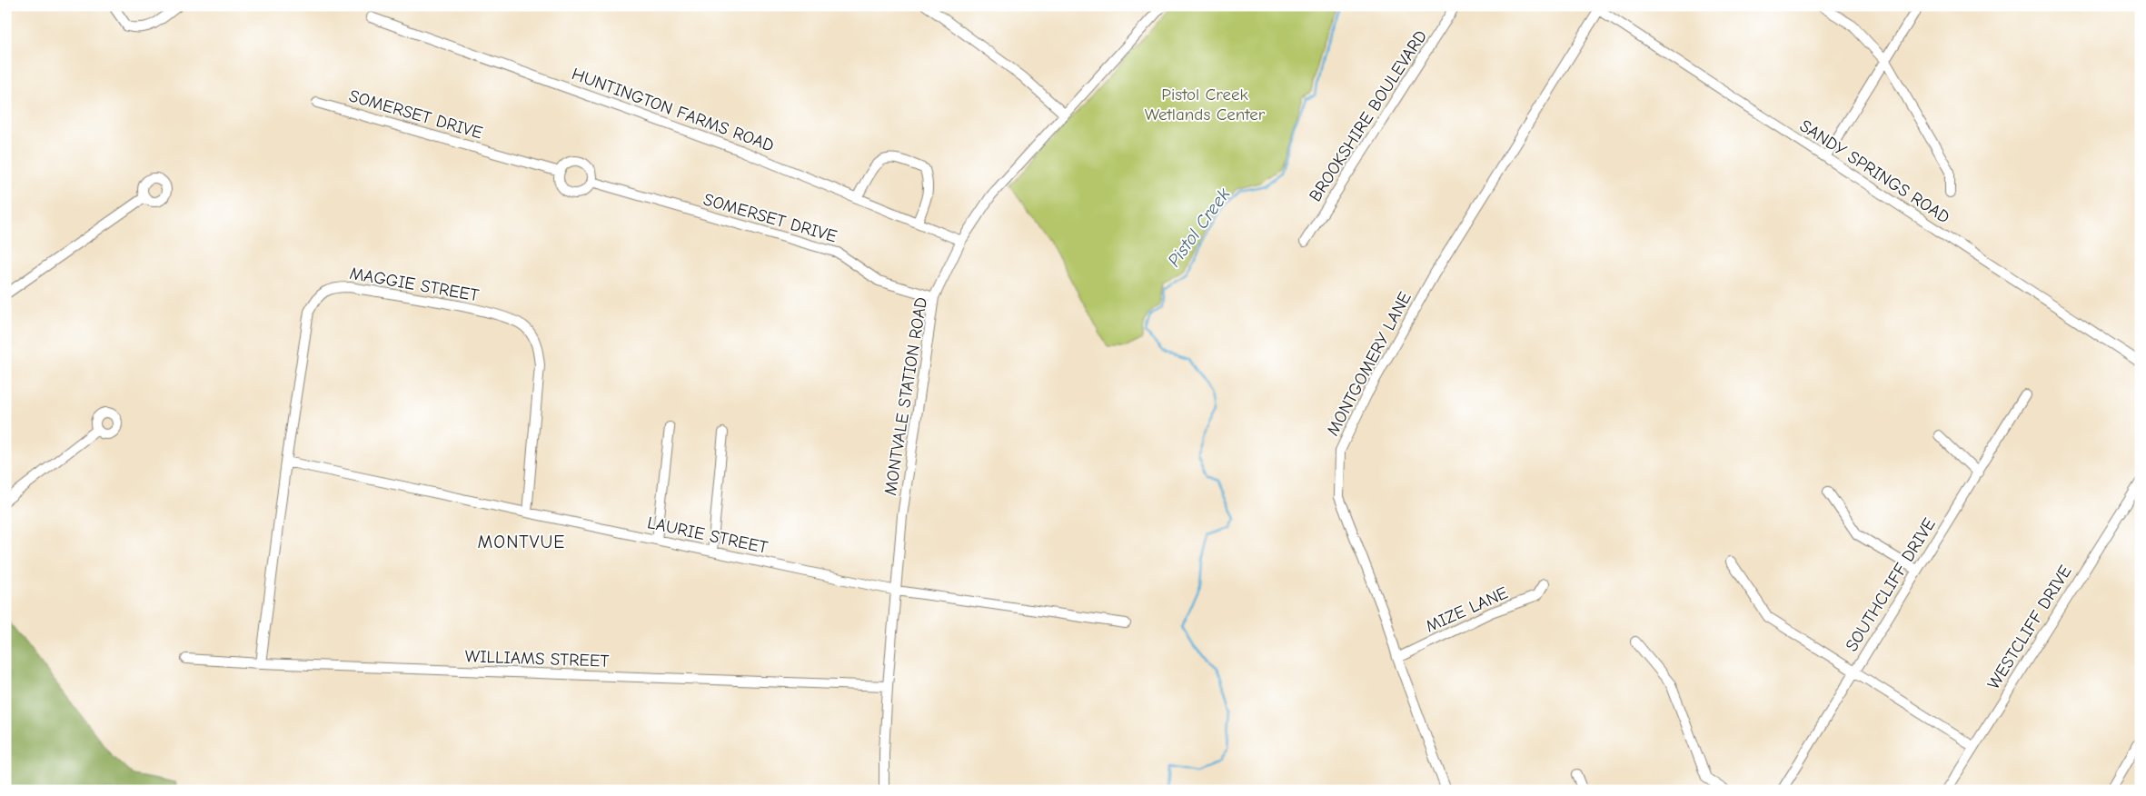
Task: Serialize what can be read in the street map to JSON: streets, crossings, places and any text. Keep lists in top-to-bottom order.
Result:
{
  "streets": {
    "street": [
      "HUNTINGTON FARMS ROAD",
      "SOMERSET DRIVE",
      "BROOKSHIRE BOULEVARD",
      "SANDY SPRINGS ROAD",
      "MAGGIE STREET",
      "MONTGOMERY LANE",
      "MONTVALE STATION ROAD",
      "LAURIE STREET",
      "SOUTHCLIFF DRIVE",
      "MIZE LANE",
      "WESTCLIFF DRIVE",
      "WILLIAMS STREET"
    ]
  },
  "crossings": [
    ["HUNTINGTON FARMS ROAD", "MONTVALE STATION ROAD"],
    ["SOMERSET DRIVE", "MONTVALE STATION ROAD"],
    ["SANDY SPRINGS ROAD", "MONTGOMERY LANE"],
    ["MAGGIE STREET", "LAURIE STREET"],
    ["MAGGIE STREET", "WILLIAMS STREET"],
    ["MONTGOMERY LANE", "MIZE LANE"],
    ["MONTVALE STATION ROAD", "LAURIE STREET"],
    ["MONTVALE STATION ROAD", "WILLIAMS STREET"]
  ],
  "districts": ["MONTVUE"],
  "water": ["Pistol Creek"],
  "parks": ["Pistol Creek Wetlands Center"]
}
